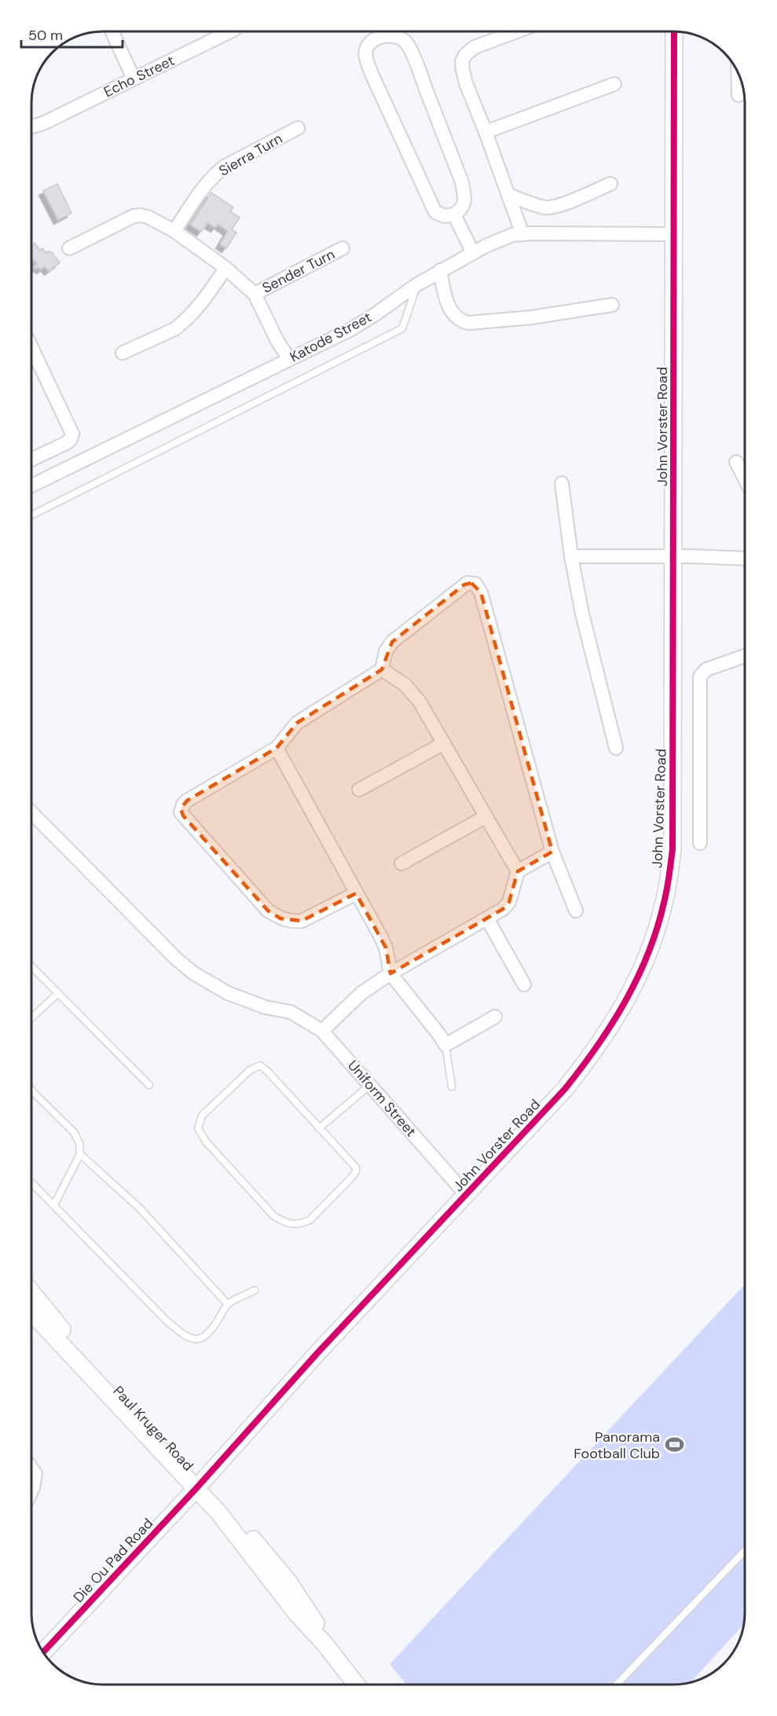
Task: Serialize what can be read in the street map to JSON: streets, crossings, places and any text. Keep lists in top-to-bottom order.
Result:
{
  "streets": {
    "street": [
      "Echo Street",
      "Sierra Turn",
      "Sender Turn",
      "Katode Street",
      "John Vorster Road",
      "Uniform Street",
      "Paul Kruger Road",
      "Die Ou Pad Road"
    ]
  },
  "crossings": [
    ["Katode Street", "John Vorster Road"],
    ["John Vorster Road", "Uniform Street"],
    ["John Vorster Road", "Paul Kruger Road"],
    ["John Vorster Road", "Die Ou Pad Road"],
    ["Paul Kruger Road", "Die Ou Pad Road"]
  ],
  "places": {
    "sports": ["Panorama Football Club"]
  },
  "scale_bar": "50 m"
}
